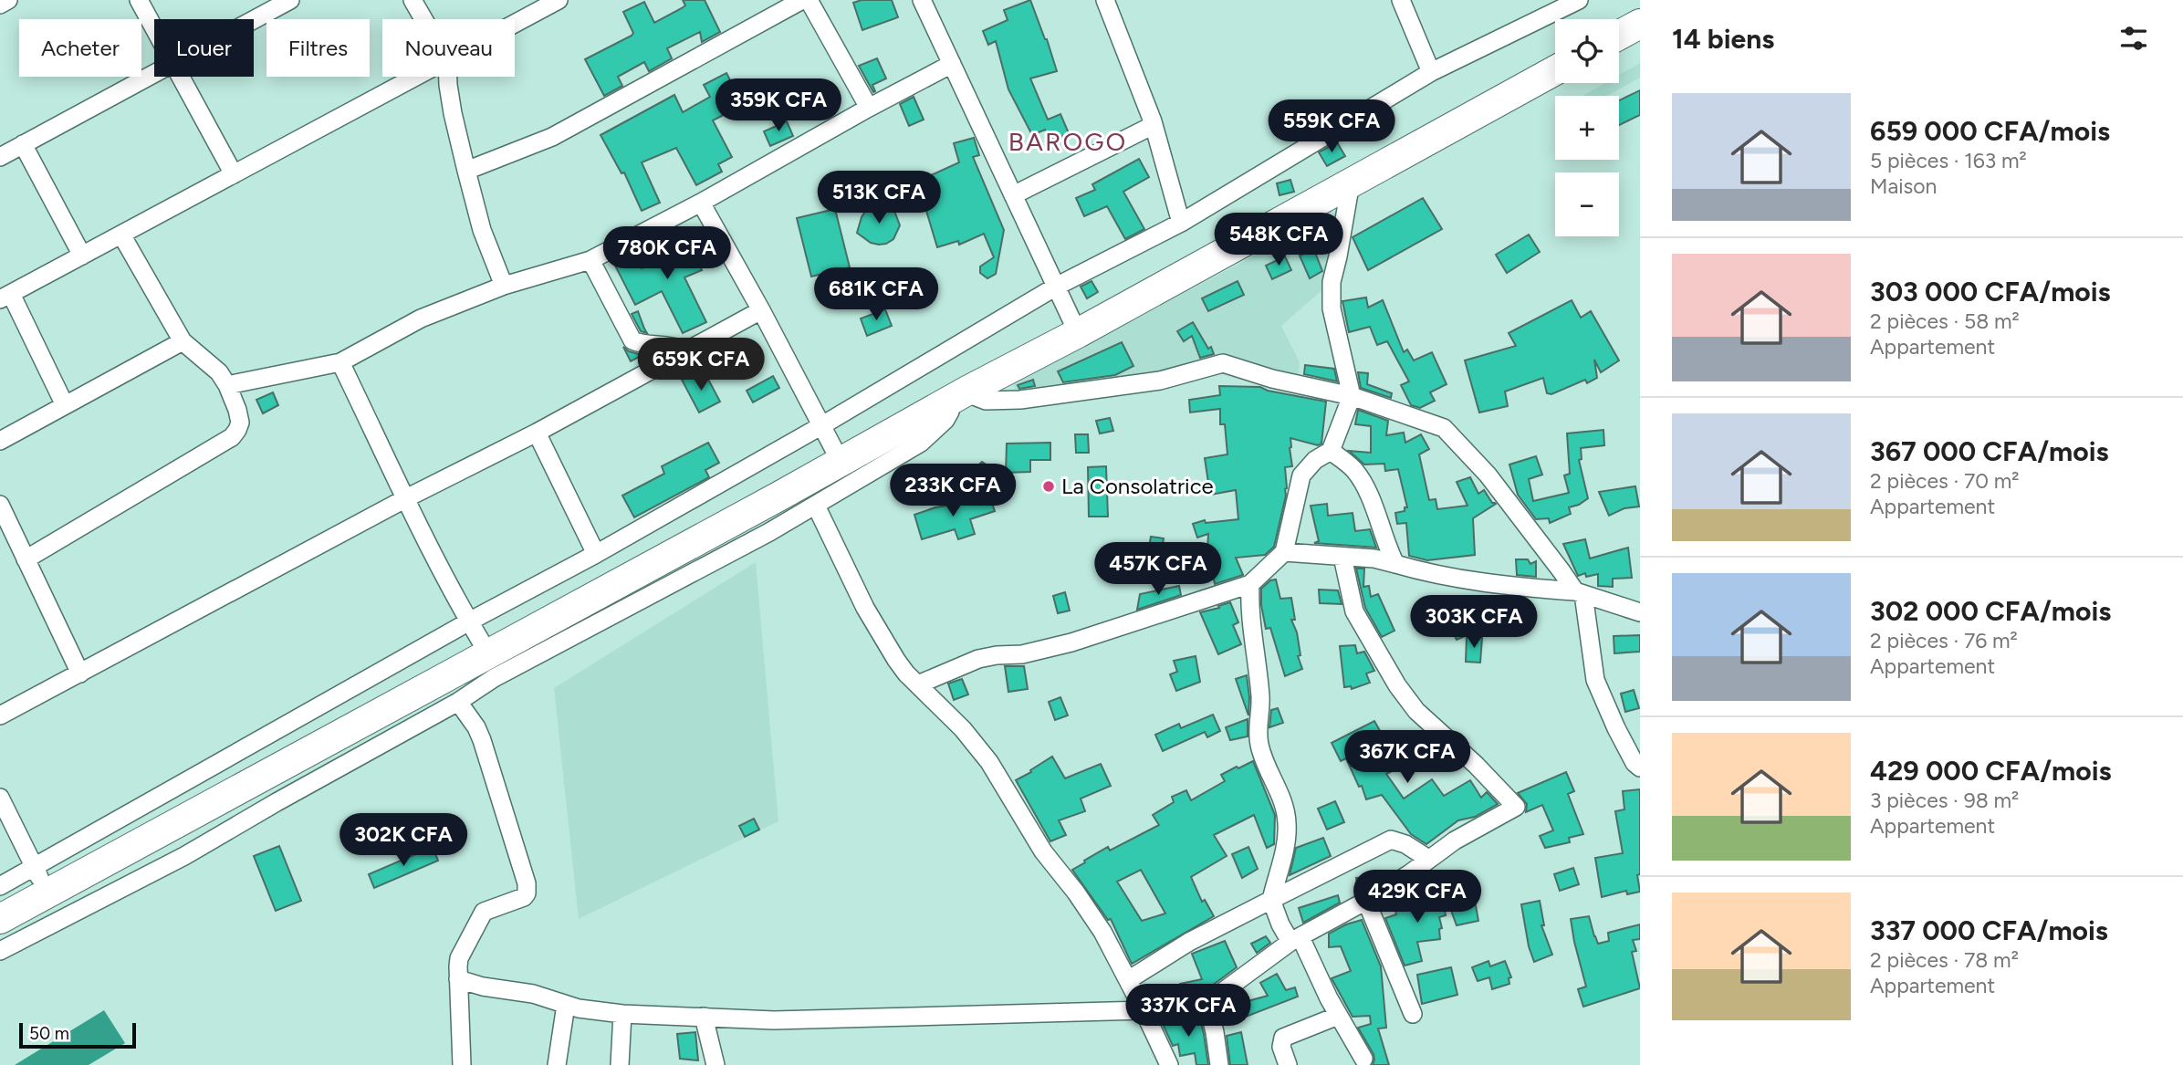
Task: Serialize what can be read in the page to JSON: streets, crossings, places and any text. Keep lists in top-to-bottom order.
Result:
{
  "districts": ["BAROGO"],
  "places": ["La Consolatrice"],
  "scale_bar": "50 m",
  "page": {
    "heading": "14 biens",
    "map_buttons": ["+", "−"],
    "chip": [
      "Acheter",
      "Louer",
      "Filtres",
      "Nouveau"
    ],
    "list": [
      {
        "name": "659 000 CFA/mois",
        "note": "5 pièces · 163 m² · Maison"
      },
      {
        "name": "303 000 CFA/mois",
        "note": "2 pièces · 58 m² · Appartement"
      },
      {
        "name": "367 000 CFA/mois",
        "note": "2 pièces · 70 m² · Appartement"
      },
      {
        "name": "302 000 CFA/mois",
        "note": "2 pièces · 76 m² · Appartement"
      },
      {
        "name": "429 000 CFA/mois",
        "note": "3 pièces · 98 m² · Appartement"
      },
      {
        "name": "337 000 CFA/mois",
        "note": "2 pièces · 78 m² · Appartement"
      }
    ],
    "price": [
      "359K CFA",
      "559K CFA",
      "513K CFA",
      "548K CFA",
      "780K CFA",
      "681K CFA",
      "659K CFA",
      "233K CFA",
      "457K CFA",
      "303K CFA",
      "367K CFA",
      "302K CFA",
      "429K CFA",
      "337K CFA"
    ],
    "scale": "50 m"
  }
}
